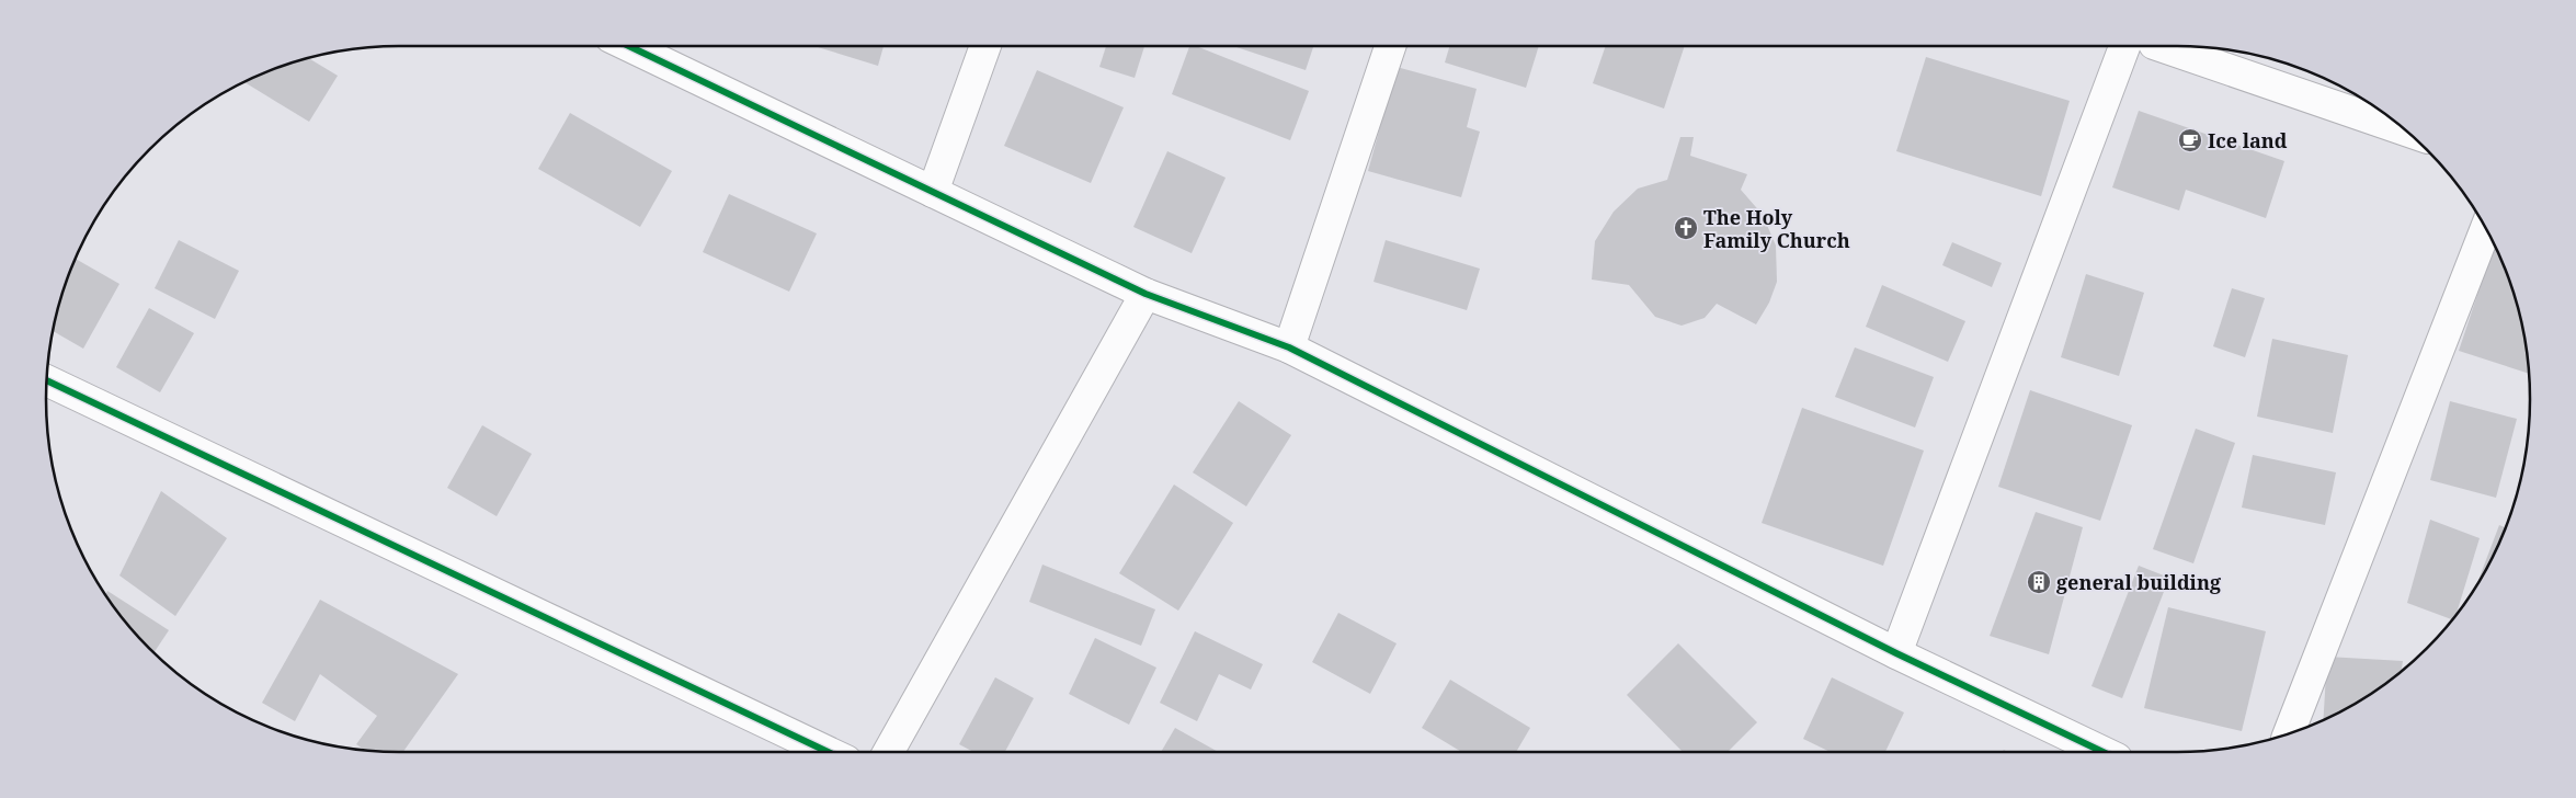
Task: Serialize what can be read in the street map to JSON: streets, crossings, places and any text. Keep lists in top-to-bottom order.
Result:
{
  "places": {
    "cafe": ["Ice land"],
    "church": ["The Holy Family Church"],
    "building": ["general building"]
  }
}
